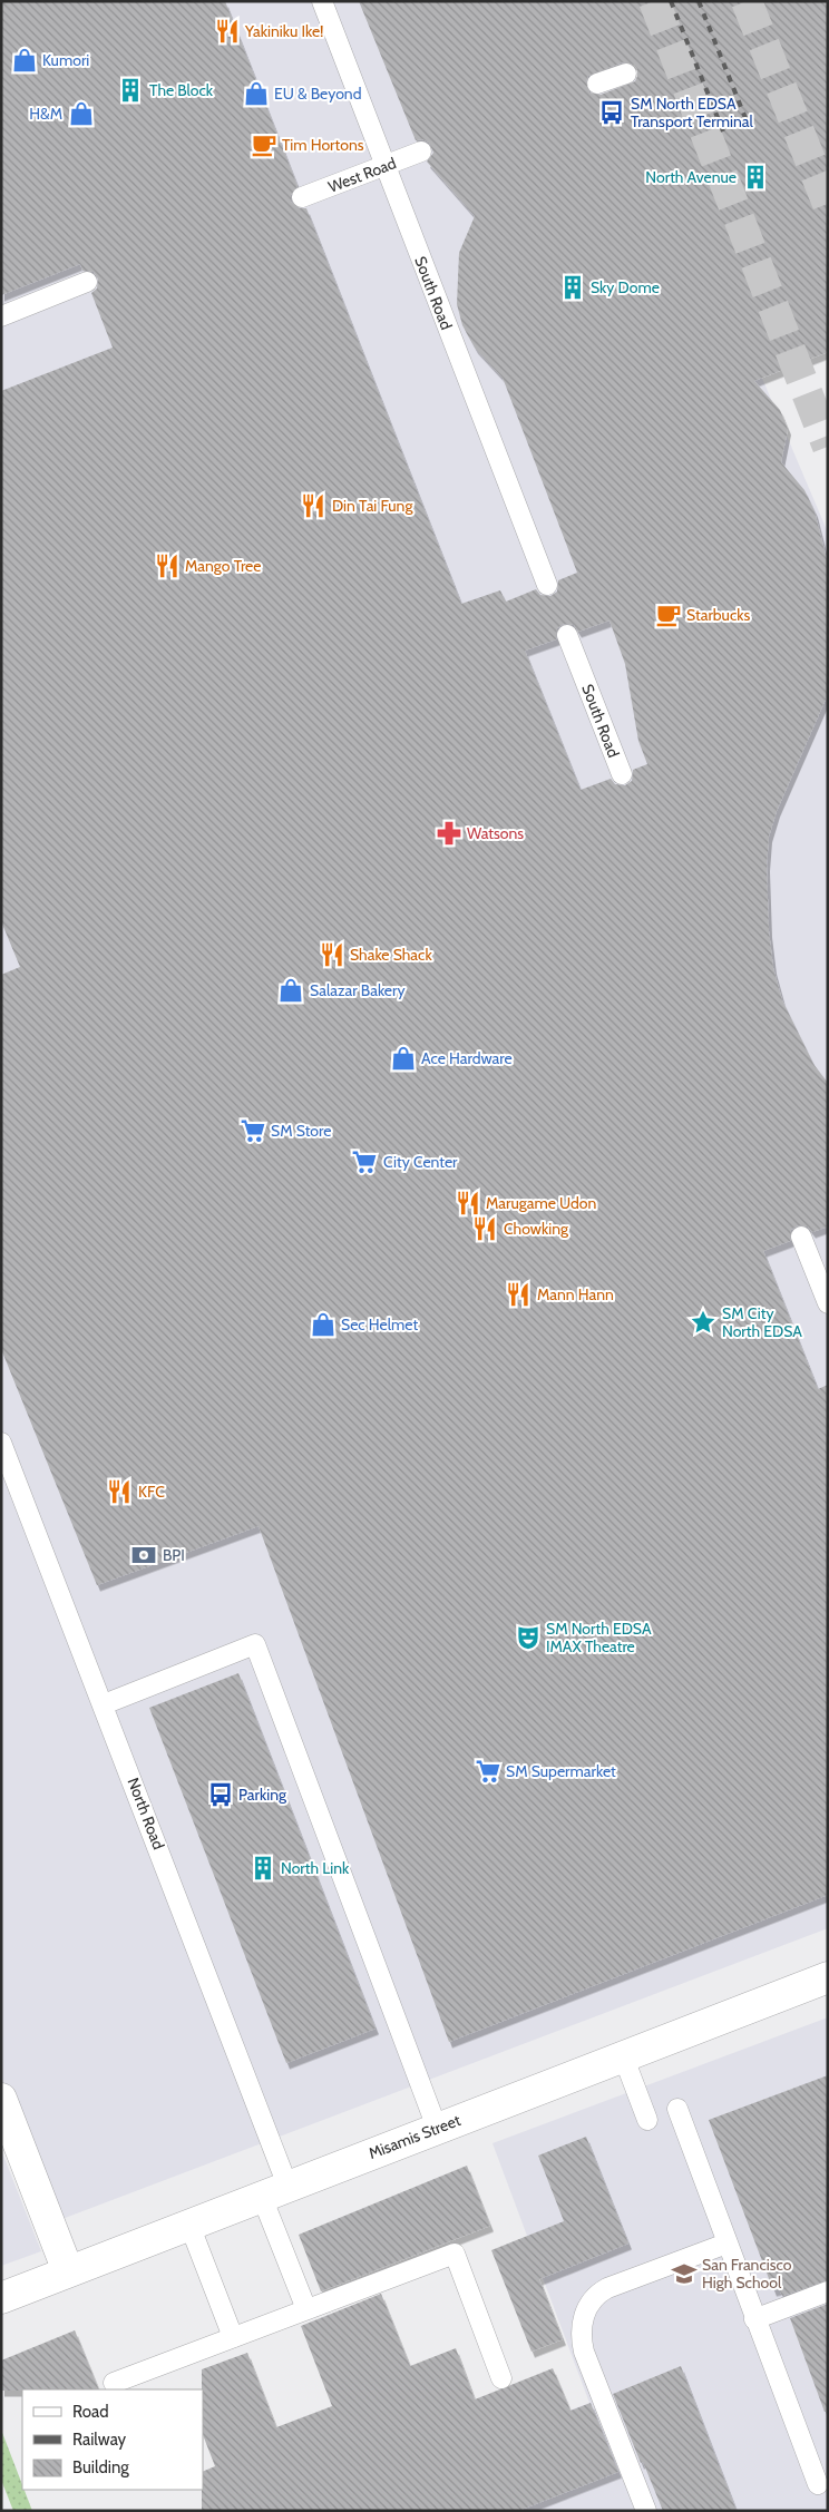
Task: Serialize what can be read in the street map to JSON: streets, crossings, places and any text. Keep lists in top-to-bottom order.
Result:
{
  "streets": {
    "street": ["Misamis Street"],
    "lane": ["West Road", "South Road", "North Road"]
  },
  "crossings": [
    ["West Road", "South Road"],
    ["North Road", "Misamis Street"]
  ],
  "places": {
    "restaurant": [
      "Yakiniku Ike!",
      "Din Tai Fung",
      "Mango Tree",
      "Shake Shack",
      "Marugame Udon",
      "Chowking",
      "Mann Hann",
      "KFC"
    ],
    "shop": [
      "Kumori",
      "EU & Beyond",
      "H&M",
      "Salazar Bakery",
      "Ace Hardware",
      "Sec Helmet"
    ],
    "building": [
      "The Block",
      "North Avenue",
      "Sky Dome",
      "North Link"
    ],
    "bus stop": ["SM North EDSA Transport Terminal", "Parking"],
    "cafe": ["Tim Hortons", "Starbucks"],
    "pharmacy": ["Watsons"],
    "supermarket": ["SM Store", "City Center", "SM Supermarket"],
    "place": ["SM City North EDSA"],
    "bank": ["BPI"],
    "theatre": ["SM North EDSA IMAX Theatre"],
    "school or university": ["San Francisco High School"]
  },
  "legend": ["Road", "Railway", "Building"]
}
